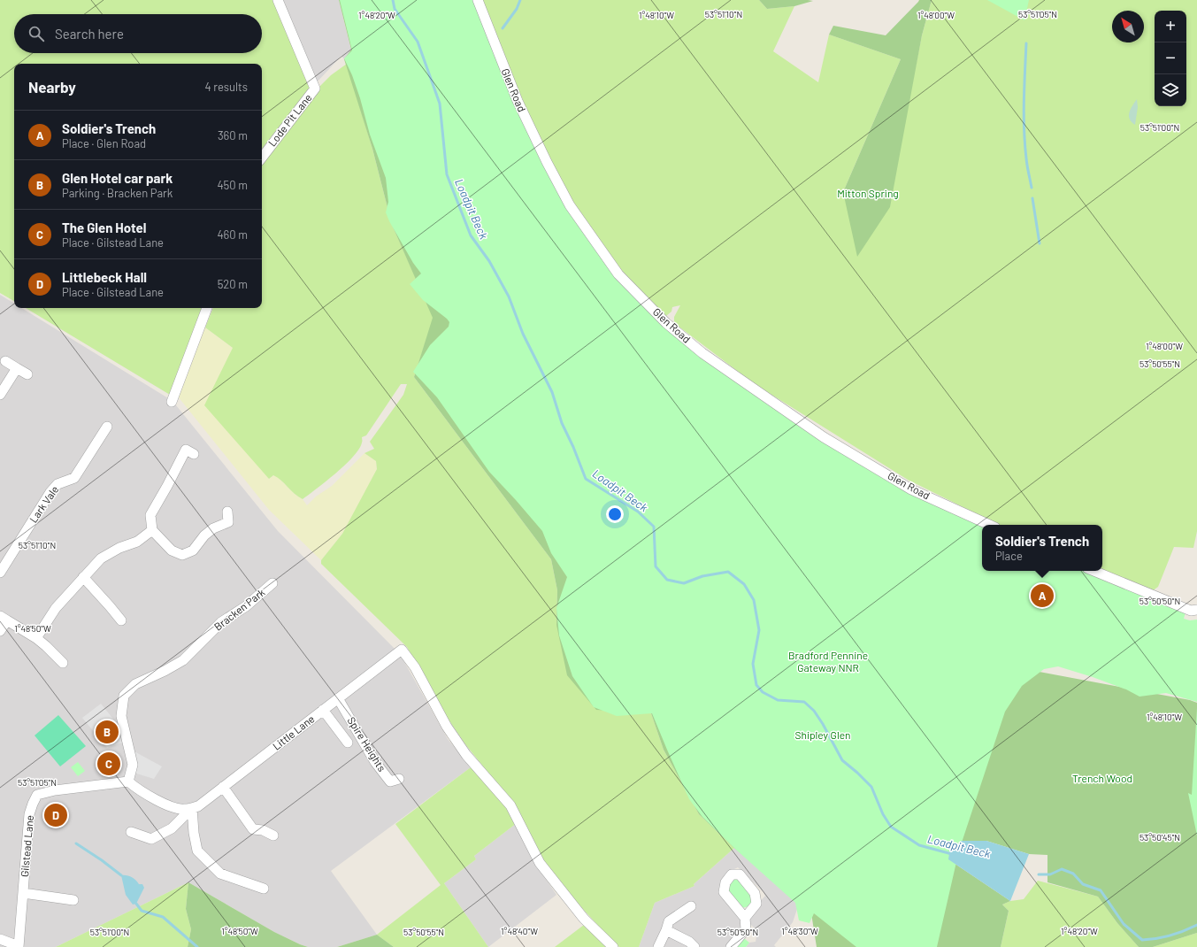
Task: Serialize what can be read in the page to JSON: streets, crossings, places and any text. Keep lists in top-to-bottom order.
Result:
{
  "streets": {
    "street": [
      "Glen Road",
      "Lode Pit Lane",
      "Lark Vale",
      "Bracken Park",
      "Little Lane",
      "Spire Heights",
      "Gilstead Lane"
    ]
  },
  "crossings": [
    ["Bracken Park", "Gilstead Lane"],
    ["Little Lane", "Spire Heights"]
  ],
  "water": ["Loadpit Beck"],
  "parks": [
    "Mitton Spring",
    "Bradford Pennine Gateway NNR",
    "Shipley Glen",
    "Trench Wood"
  ],
  "north": "top left",
  "page": {
    "map_buttons": ["+", "−"],
    "search": "Search here",
    "heading": ["Nearby", "4 results"],
    "list": [
      {
        "mark": "A",
        "name": "Soldier's Trench",
        "note": "Place · Glen Road",
        "value": "360 m"
      },
      {
        "mark": "B",
        "name": "Glen Hotel car park",
        "note": "Parking · Bracken Park",
        "value": "450 m"
      },
      {
        "mark": "C",
        "name": "The Glen Hotel",
        "note": "Place · Gilstead Lane",
        "value": "460 m"
      },
      {
        "mark": "D",
        "name": "Littlebeck Hall",
        "note": "Place · Gilstead Lane",
        "value": "520 m"
      }
    ],
    "popup": ["Soldier's Trench", "Place"],
    "pins": [
      "A",
      "B",
      "C",
      "D"
    ]
  },
  "coordinates": [
    "53°51'10\"N",
    "53°51'05\"N",
    "1°48'20\"W",
    "1°48'10\"W",
    "1°48'00\"W",
    "53°51'00\"N",
    "53°50'55\"N",
    "53°50'50\"N",
    "1°48'50\"W",
    "53°50'45\"N",
    "1°48'40\"W",
    "1°48'30\"W"
  ]
}
